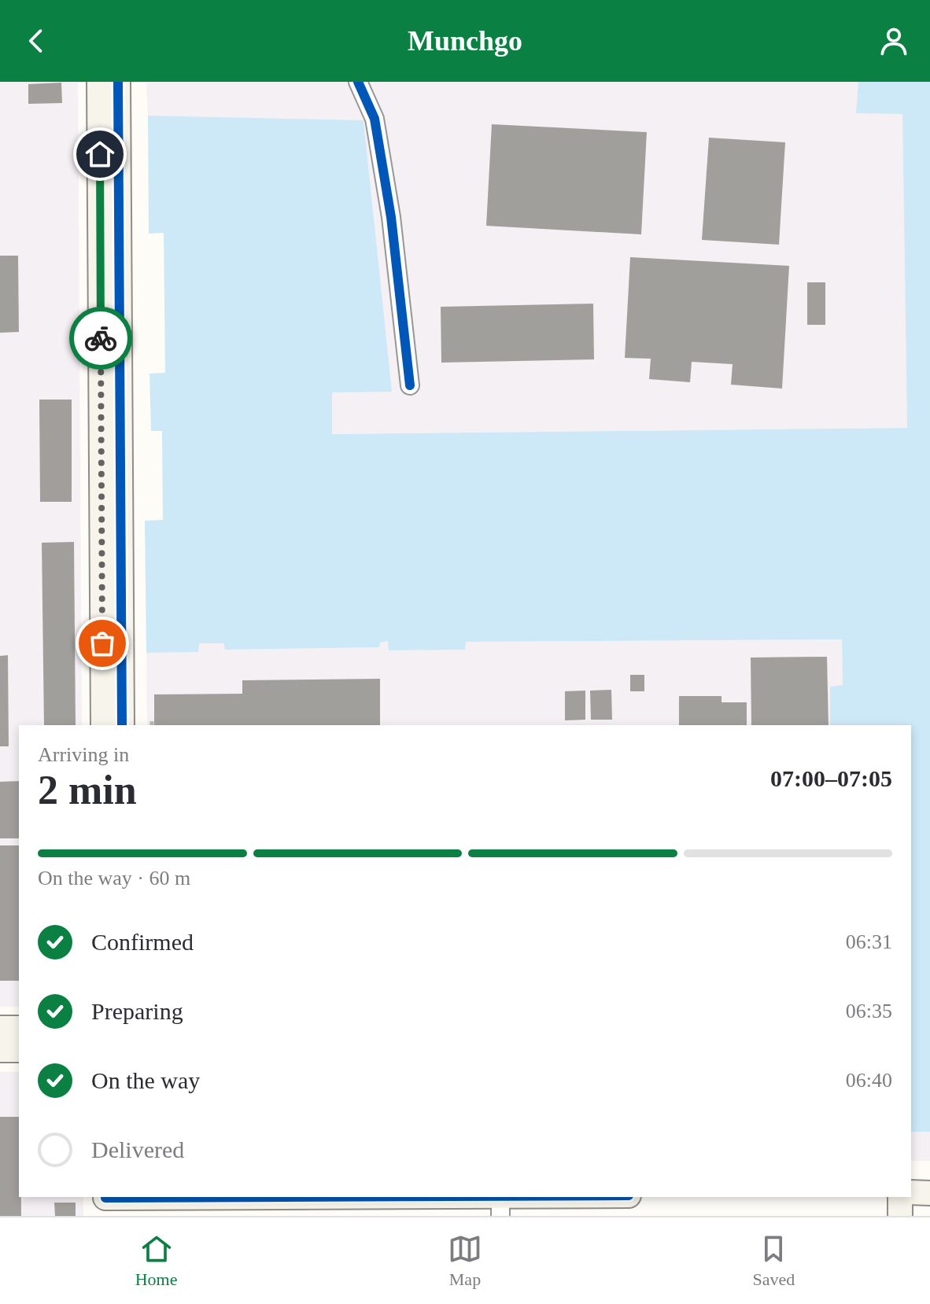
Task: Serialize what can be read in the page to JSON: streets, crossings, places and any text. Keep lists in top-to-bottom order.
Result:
{
  "page": {
    "header": "Munchgo",
    "heading": ["2 min", "Arriving in", "07:00–07:05"],
    "bar": "On the way · 60 m",
    "list": [
      ["Confirmed", "06:31"],
      ["Preparing", "06:35"],
      ["On the way", "06:40"],
      "Delivered"
    ],
    "tabs": ["Home", "Map", "Saved"]
  }
}
